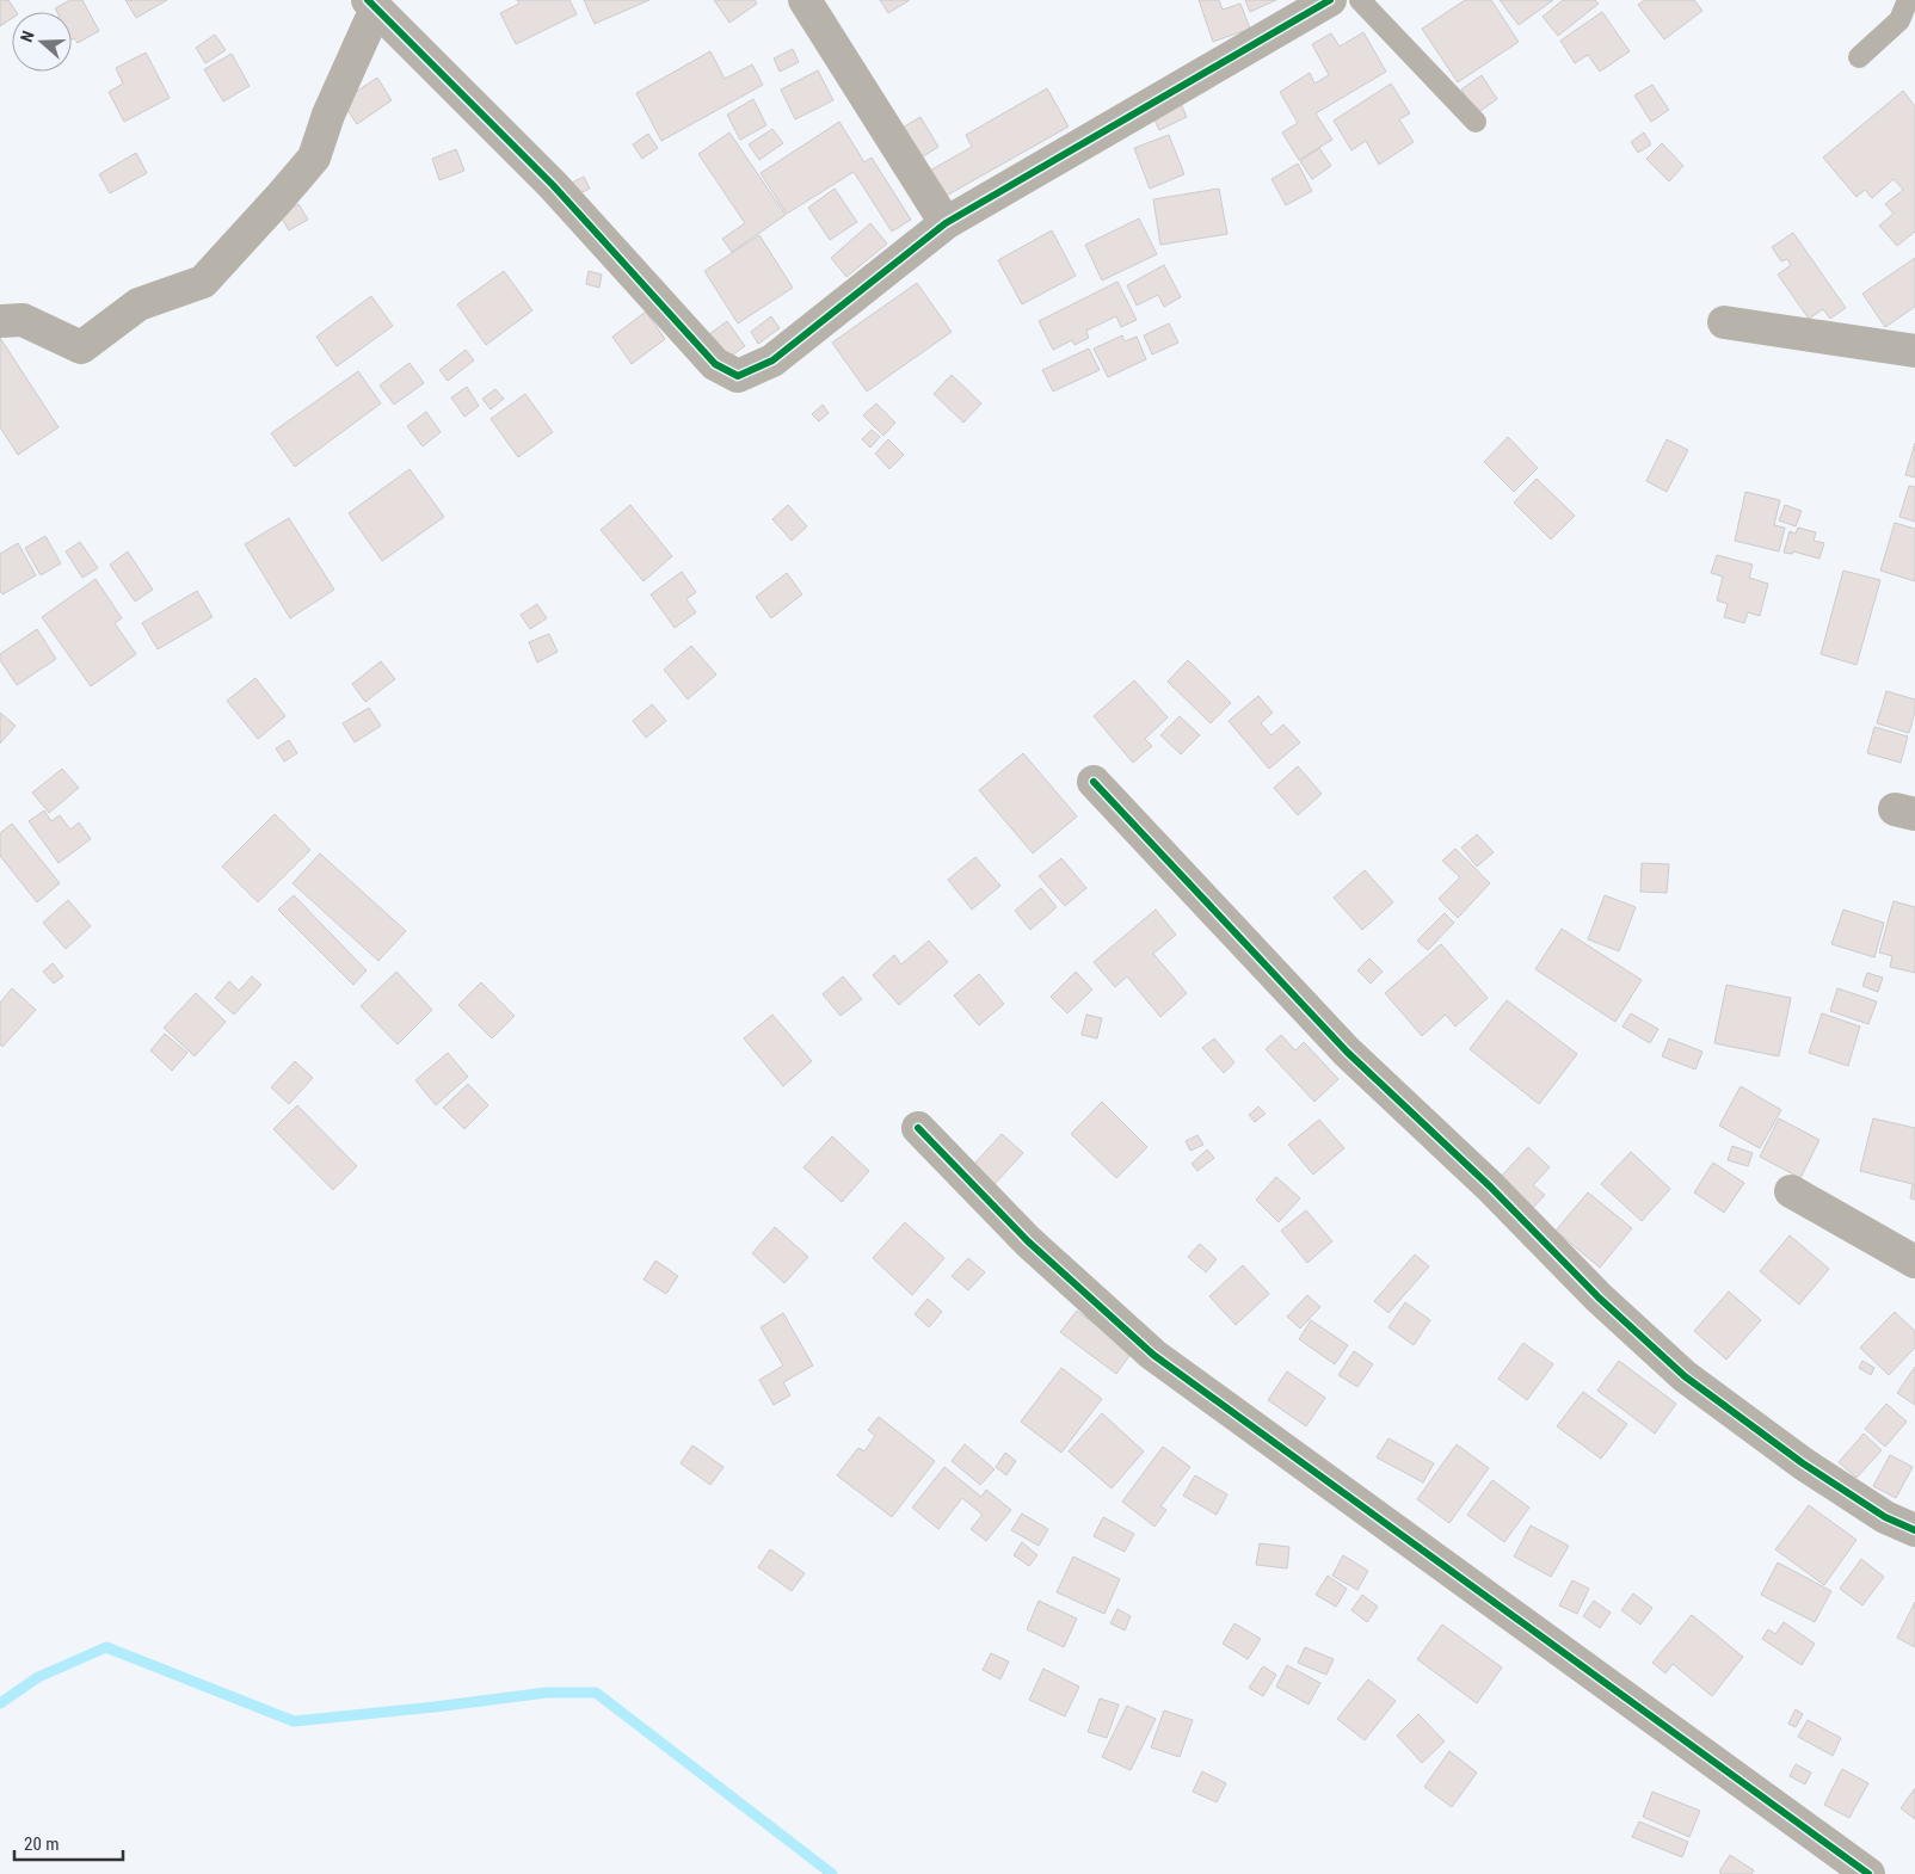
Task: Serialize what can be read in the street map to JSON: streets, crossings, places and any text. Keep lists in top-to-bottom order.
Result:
{
  "scale_bar": "20 m",
  "north": "left"
}
